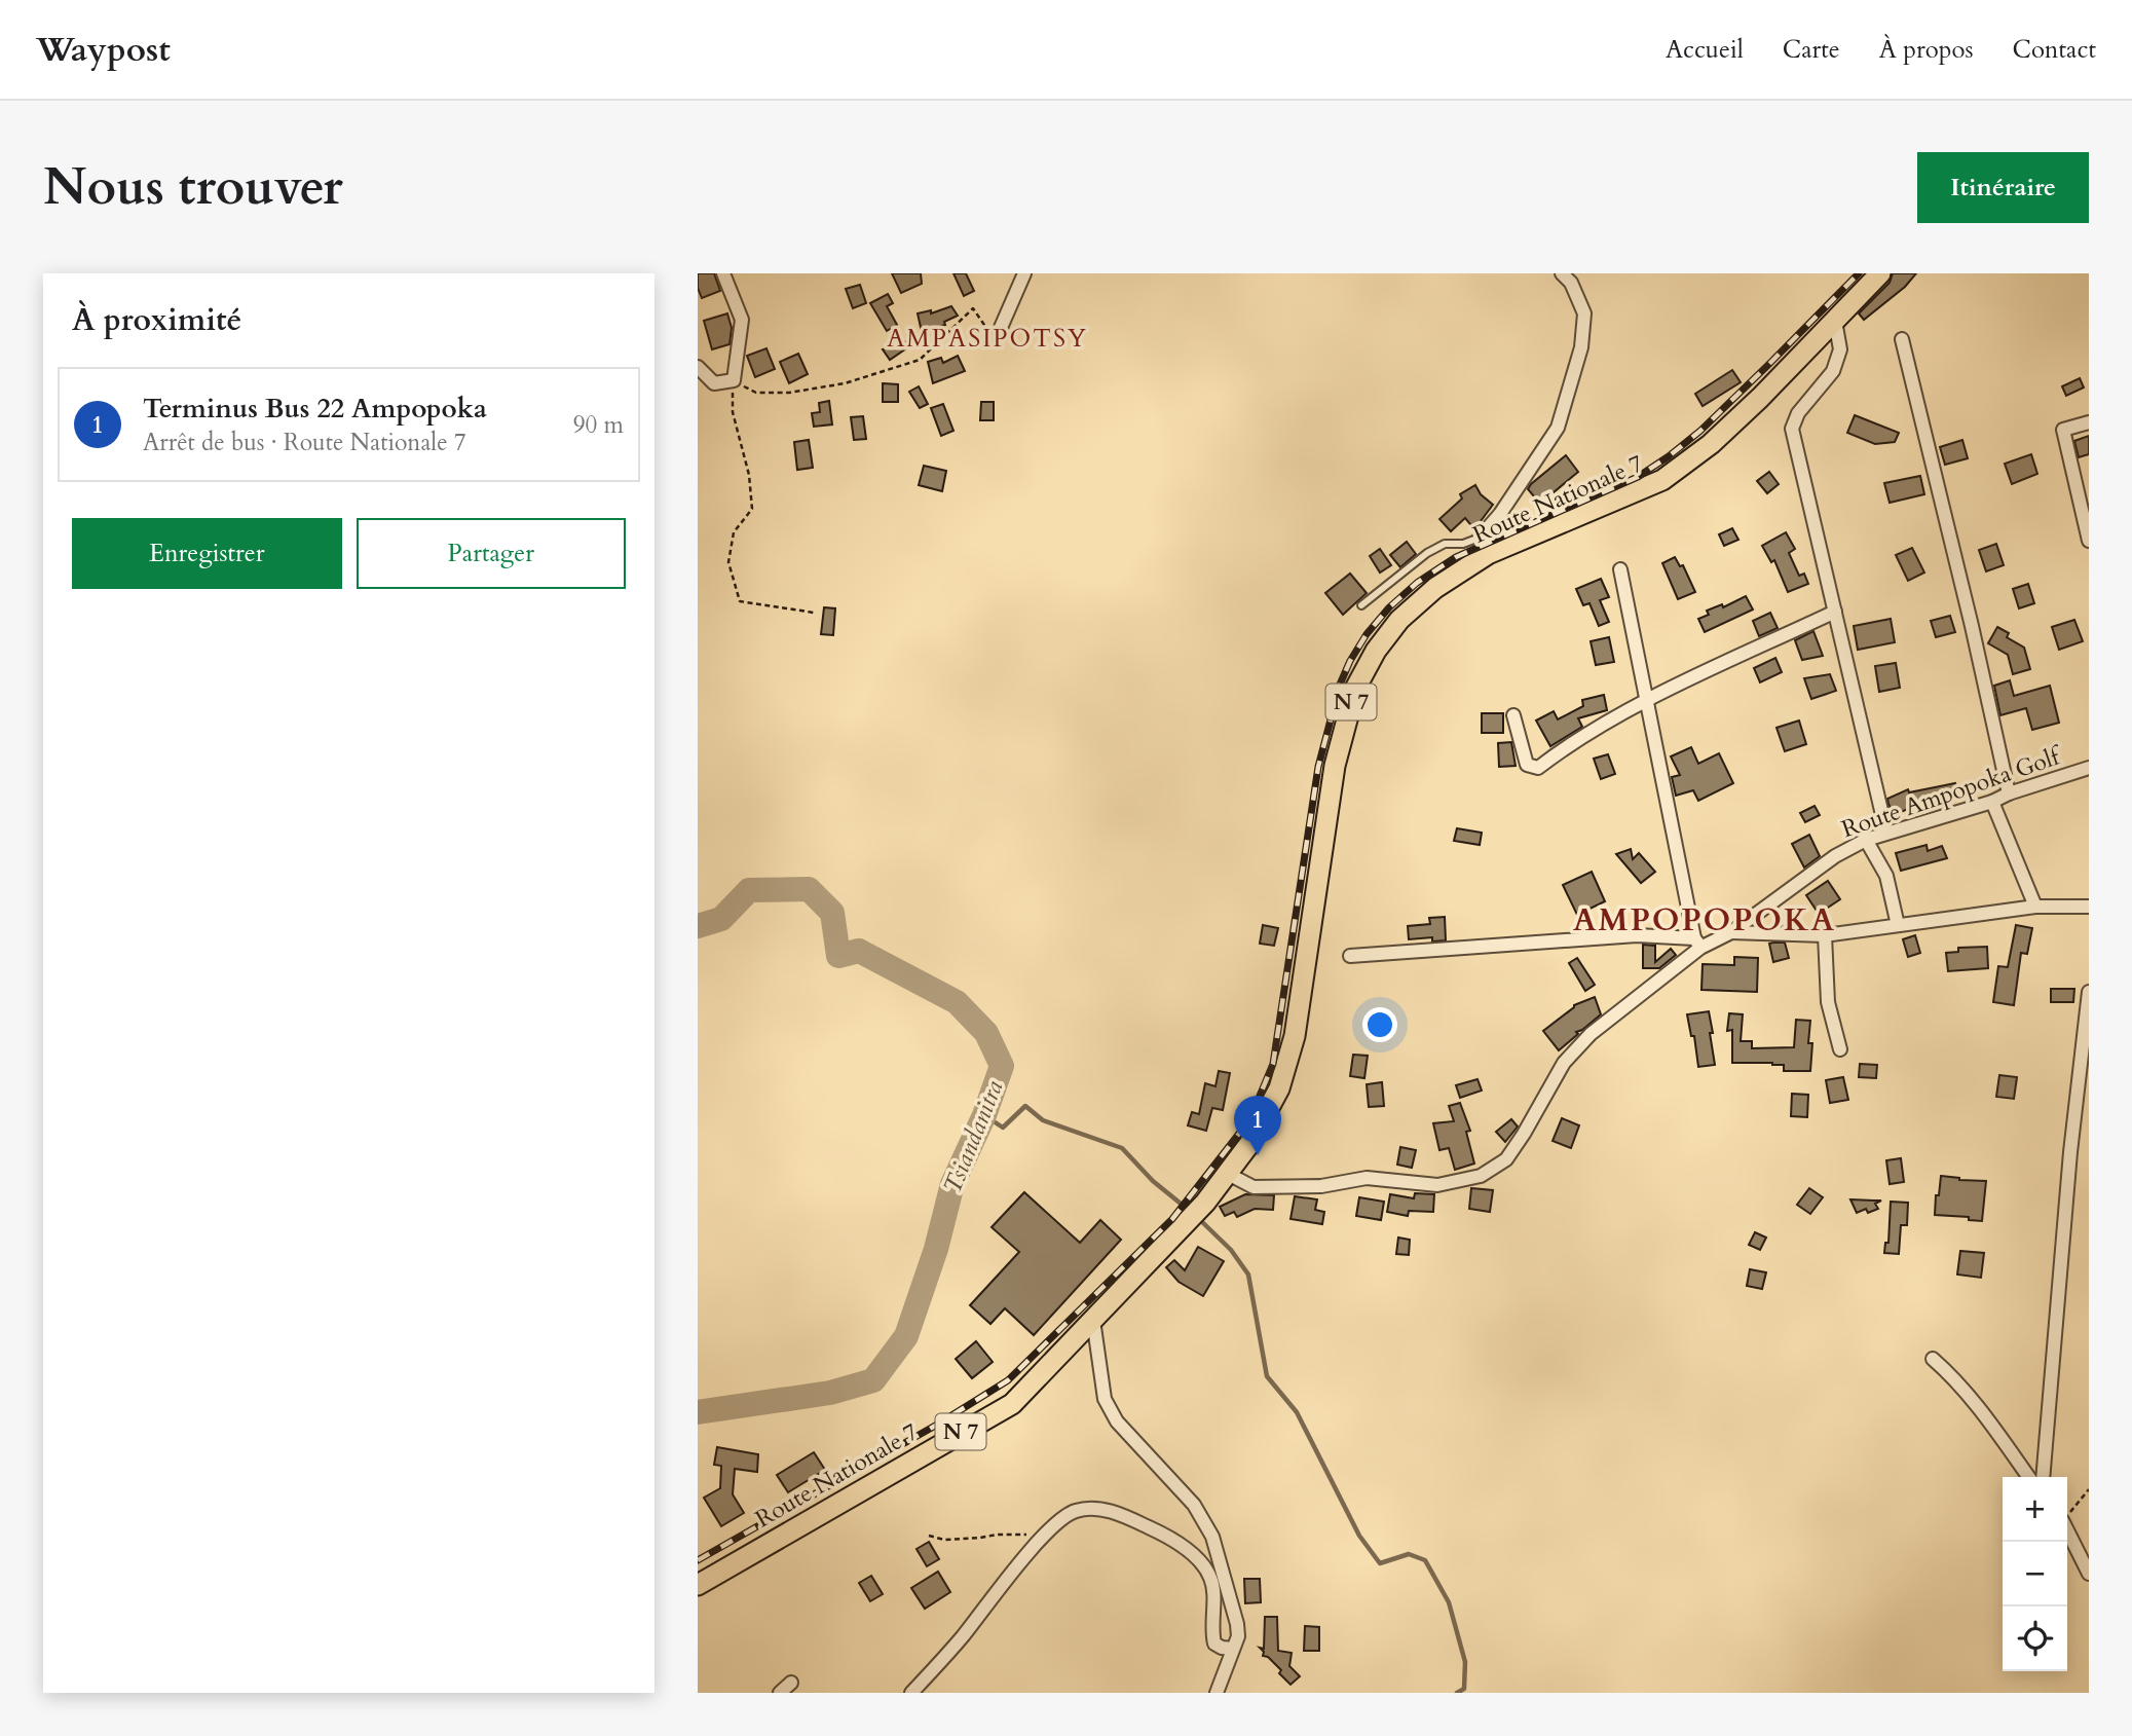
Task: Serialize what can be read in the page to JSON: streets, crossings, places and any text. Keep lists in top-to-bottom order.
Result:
{
  "streets": {
    "main road": ["Route Nationale 7", "N 7"],
    "street": ["Route Ampopoka Golf"]
  },
  "crossings": [
    ["Route Nationale 7", "Route Ampopoka Golf"]
  ],
  "districts": ["AMPASIPOTSY", "AMPOPOPOKA"],
  "water": ["Tsiandanitra"],
  "page": {
    "header": "Waypost",
    "nav": [
      "Accueil",
      "Carte",
      "À propos",
      "Contact"
    ],
    "buttons": [
      "Itinéraire",
      ["Enregistrer", "Partager"]
    ],
    "title": "Nous trouver",
    "heading": "À proximité",
    "list": [
      {
        "mark": "1",
        "name": "Terminus Bus 22 Ampopoka",
        "note": "Arrêt de bus · Route Nationale 7",
        "value": "90 m"
      }
    ],
    "pins": "1",
    "map_buttons": ["+", "−"]
  }
}
